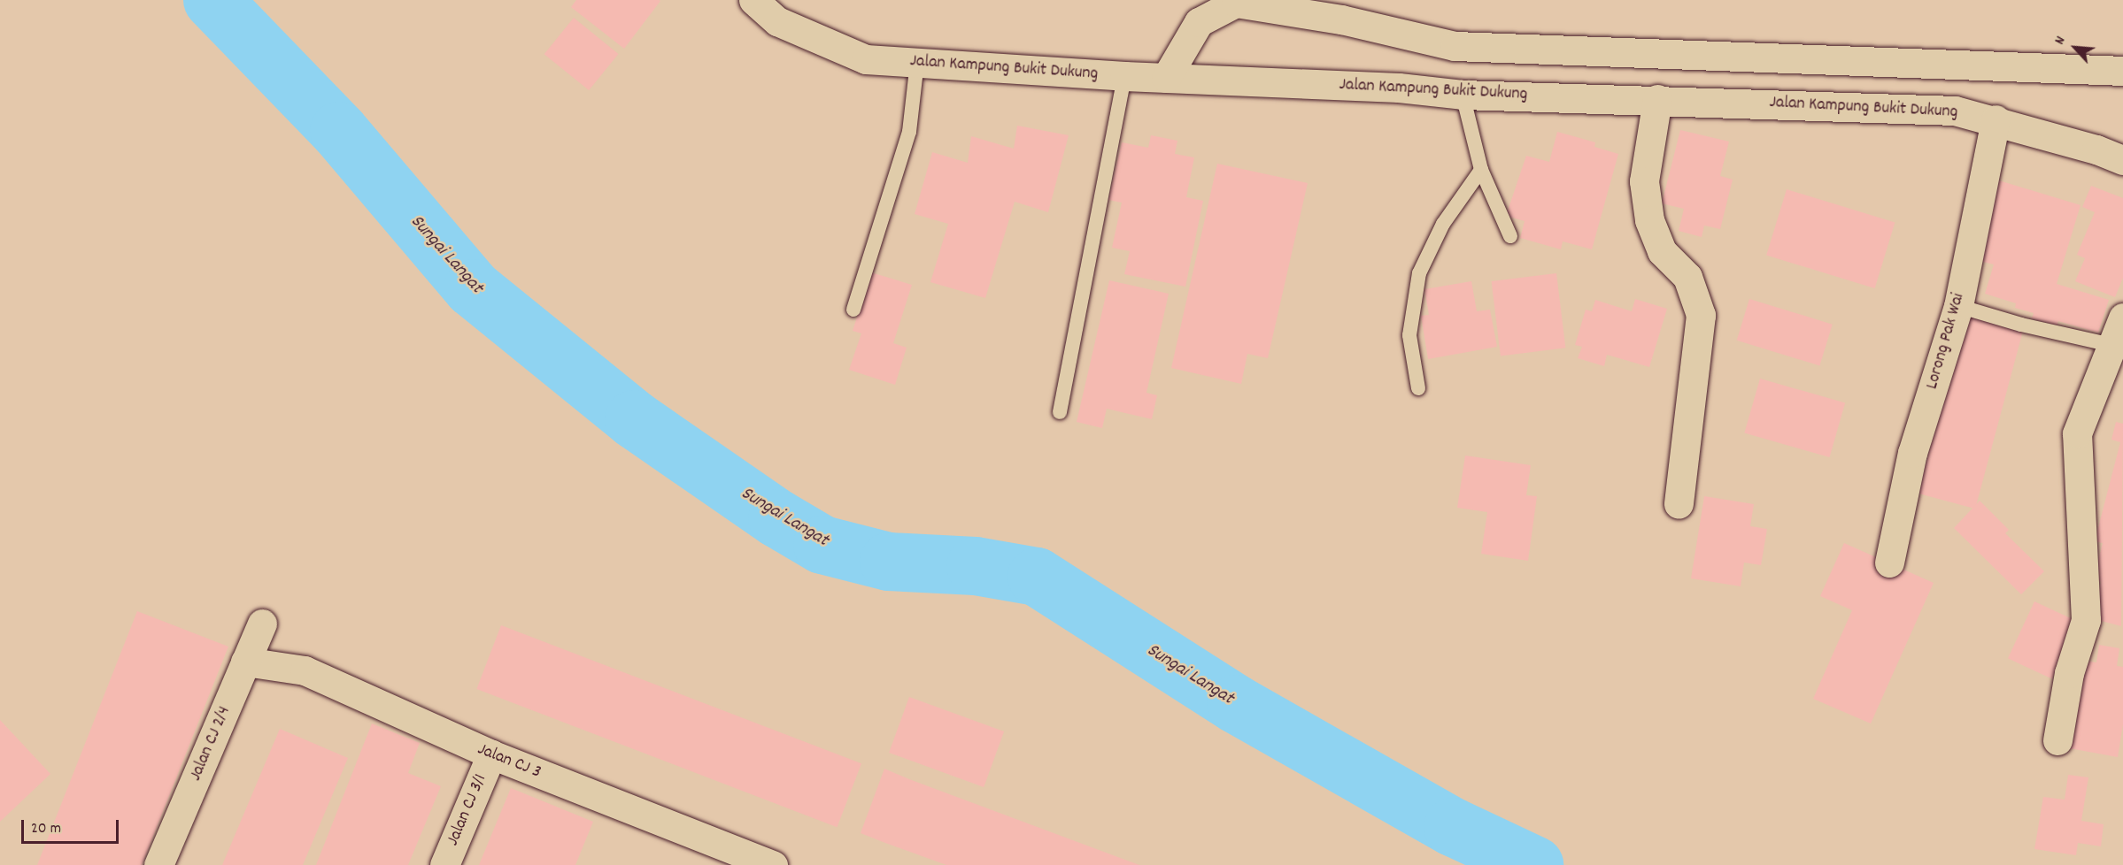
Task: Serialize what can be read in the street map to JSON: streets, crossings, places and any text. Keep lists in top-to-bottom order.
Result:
{
  "streets": {
    "main road": [
      "Jalan Kampung Bukit Dukung",
      "Lorong Pak Wai",
      "Jalan CJ 2/4",
      "Jalan CJ 3",
      "Jalan CJ 3/1"
    ]
  },
  "crossings": [
    ["Jalan Kampung Bukit Dukung", "Lorong Pak Wai"],
    ["Jalan CJ 2/4", "Jalan CJ 3"],
    ["Jalan CJ 3", "Jalan CJ 3/1"]
  ],
  "water": ["Sungai Langat"],
  "scale_bar": "20 m",
  "north": "top left"
}
